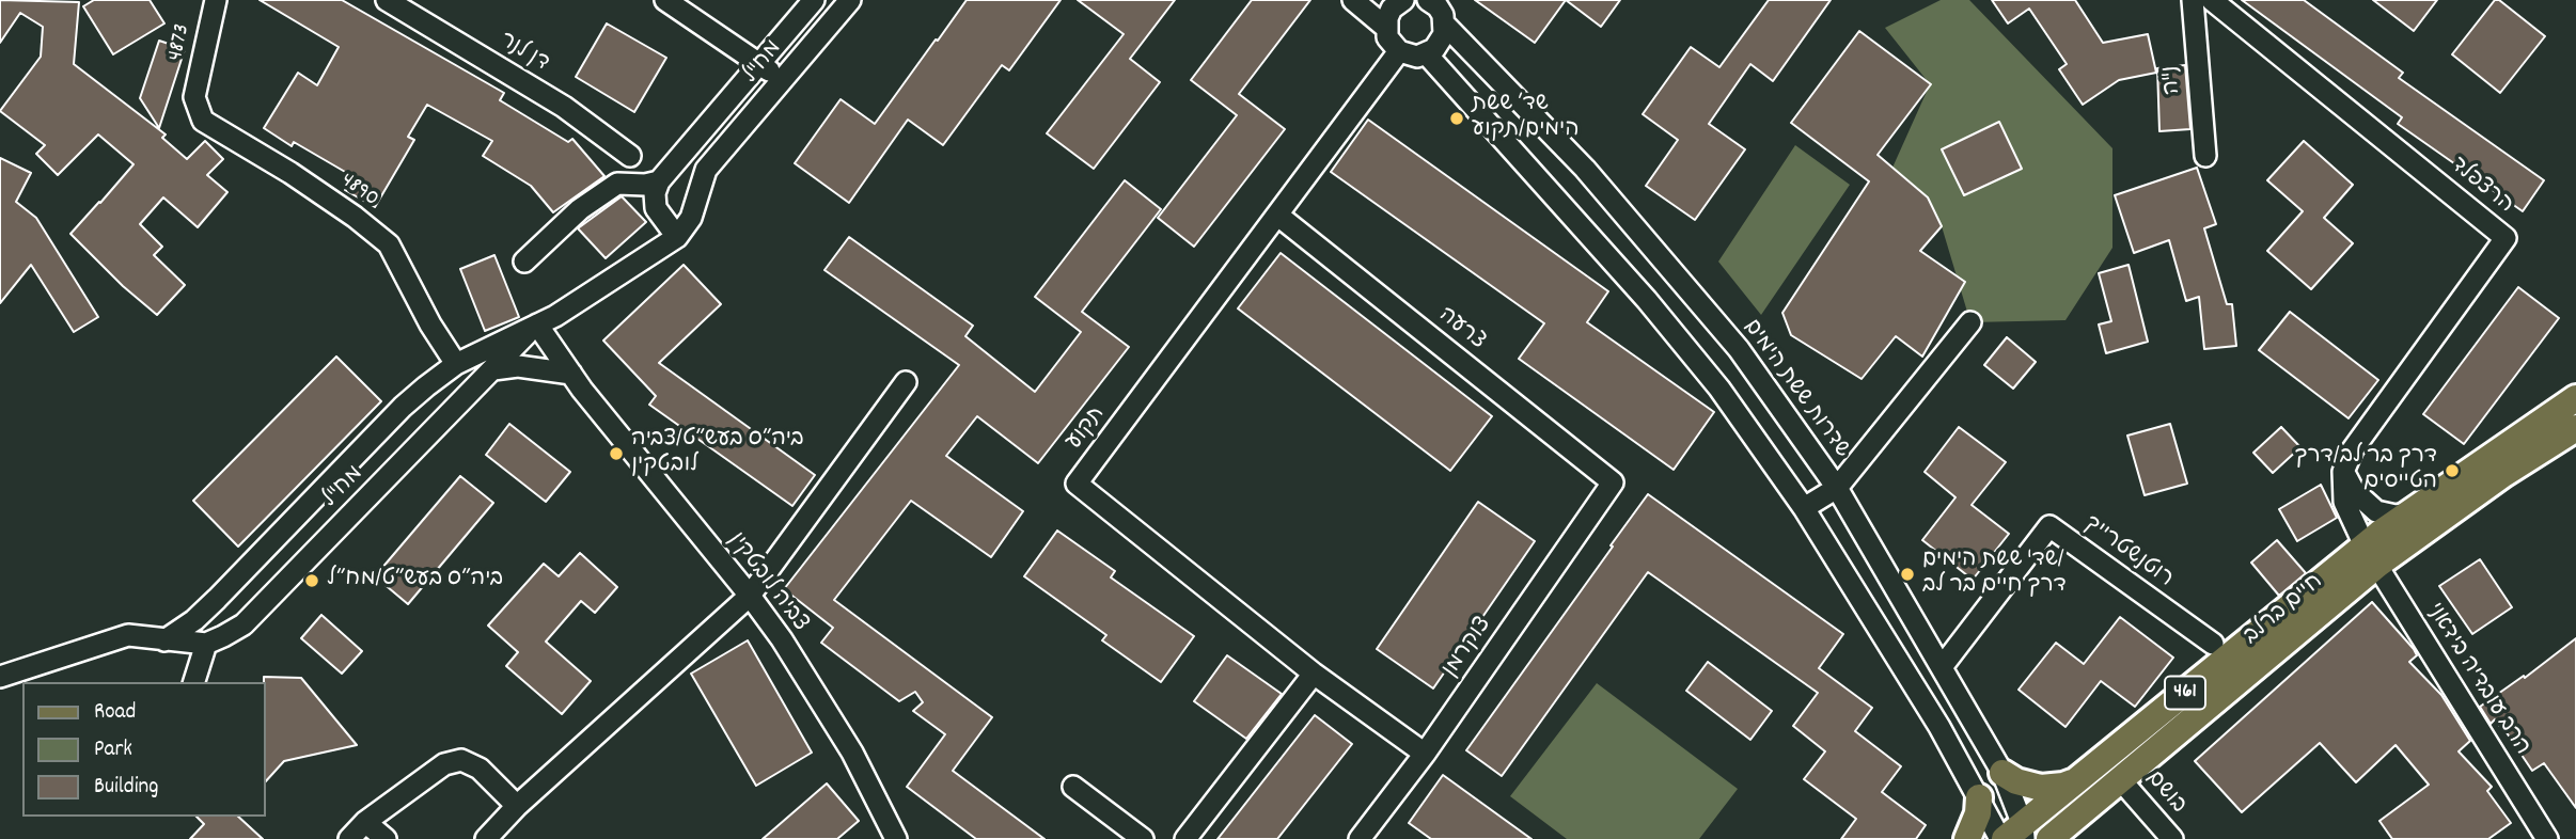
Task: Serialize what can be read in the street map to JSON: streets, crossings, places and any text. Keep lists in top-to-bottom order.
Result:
{
  "streets": {
    "main road": ["חיים ברלב", "461"],
    "street": [
      "4873",
      "דן לנר",
      "מח\"ל",
      "נ\"ה",
      "הרצפלד",
      "4890",
      "צרעה",
      "שדרות ששת הימים",
      "תקוע",
      "רוטנשטרייך",
      "צביה לובטקין",
      "צוקרמן",
      "הרב עובדיה בידאני",
      "בושם"
    ]
  },
  "crossings": [
    ["4873", "4890"],
    ["מח\"ל", "4890"],
    ["מח\"ל", "צביה לובטקין"],
    ["צרעה", "תקוע"],
    ["צרעה", "צוקרמן"],
    ["שדרות ששת הימים", "רוטנשטרייך"],
    ["שדרות ששת הימים", "חיים ברלב"],
    ["תקוע", "צוקרמן"],
    ["חיים ברלב", "הרב עובדיה בידאני"],
    ["חיים ברלב", "בושם"]
  ],
  "places": [
    "שד׳ ששת הימים/תקוע",
    "ביה״ס בעש״ט/צביה לובטקין",
    "דרך בר לב/דרך הטייסים",
    "שד' ששת הימים/ דרך חיים בר לב",
    "ביה״ס בעש״ט/מח״ל"
  ],
  "legend": ["Road", "Park", "Building"]
}
